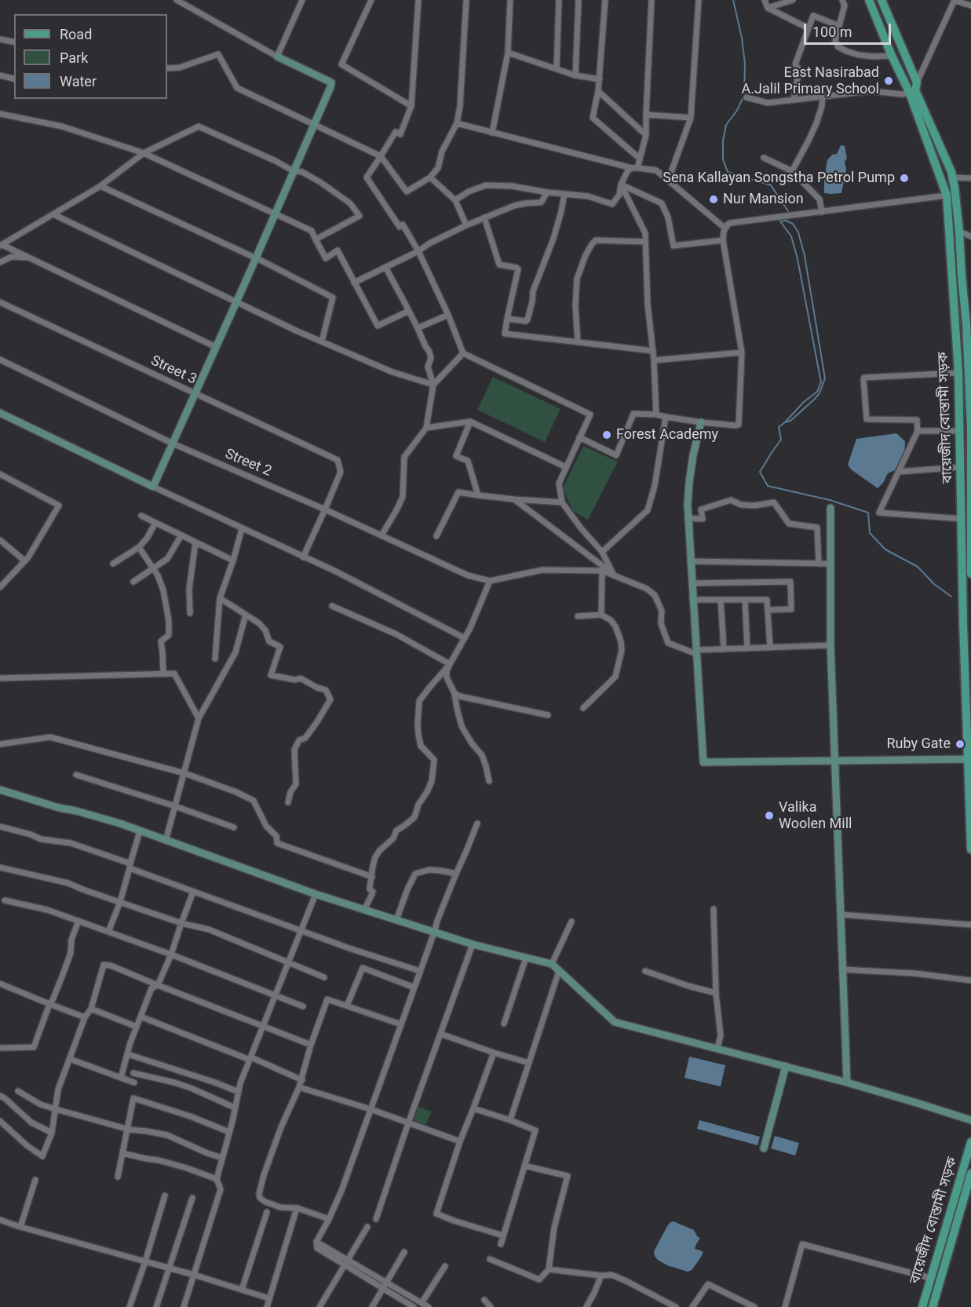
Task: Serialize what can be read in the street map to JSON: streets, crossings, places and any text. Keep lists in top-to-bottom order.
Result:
{
  "streets": {
    "main road": ["বায়েজীদ বোস্তামী সড়ক"],
    "street": ["Street 3", "Street 2"]
  },
  "crossings": [
    ["Street 3", "Street 2"]
  ],
  "places": [
    "East Nasirabad A.Jalil Primary School",
    "Sena Kallayan Songstha Petrol Pump",
    "Nur Mansion",
    "Forest Academy",
    "Ruby Gate",
    "Valika Woolen Mill"
  ],
  "legend": ["Road", "Park", "Water"],
  "scale_bar": "100 m"
}
